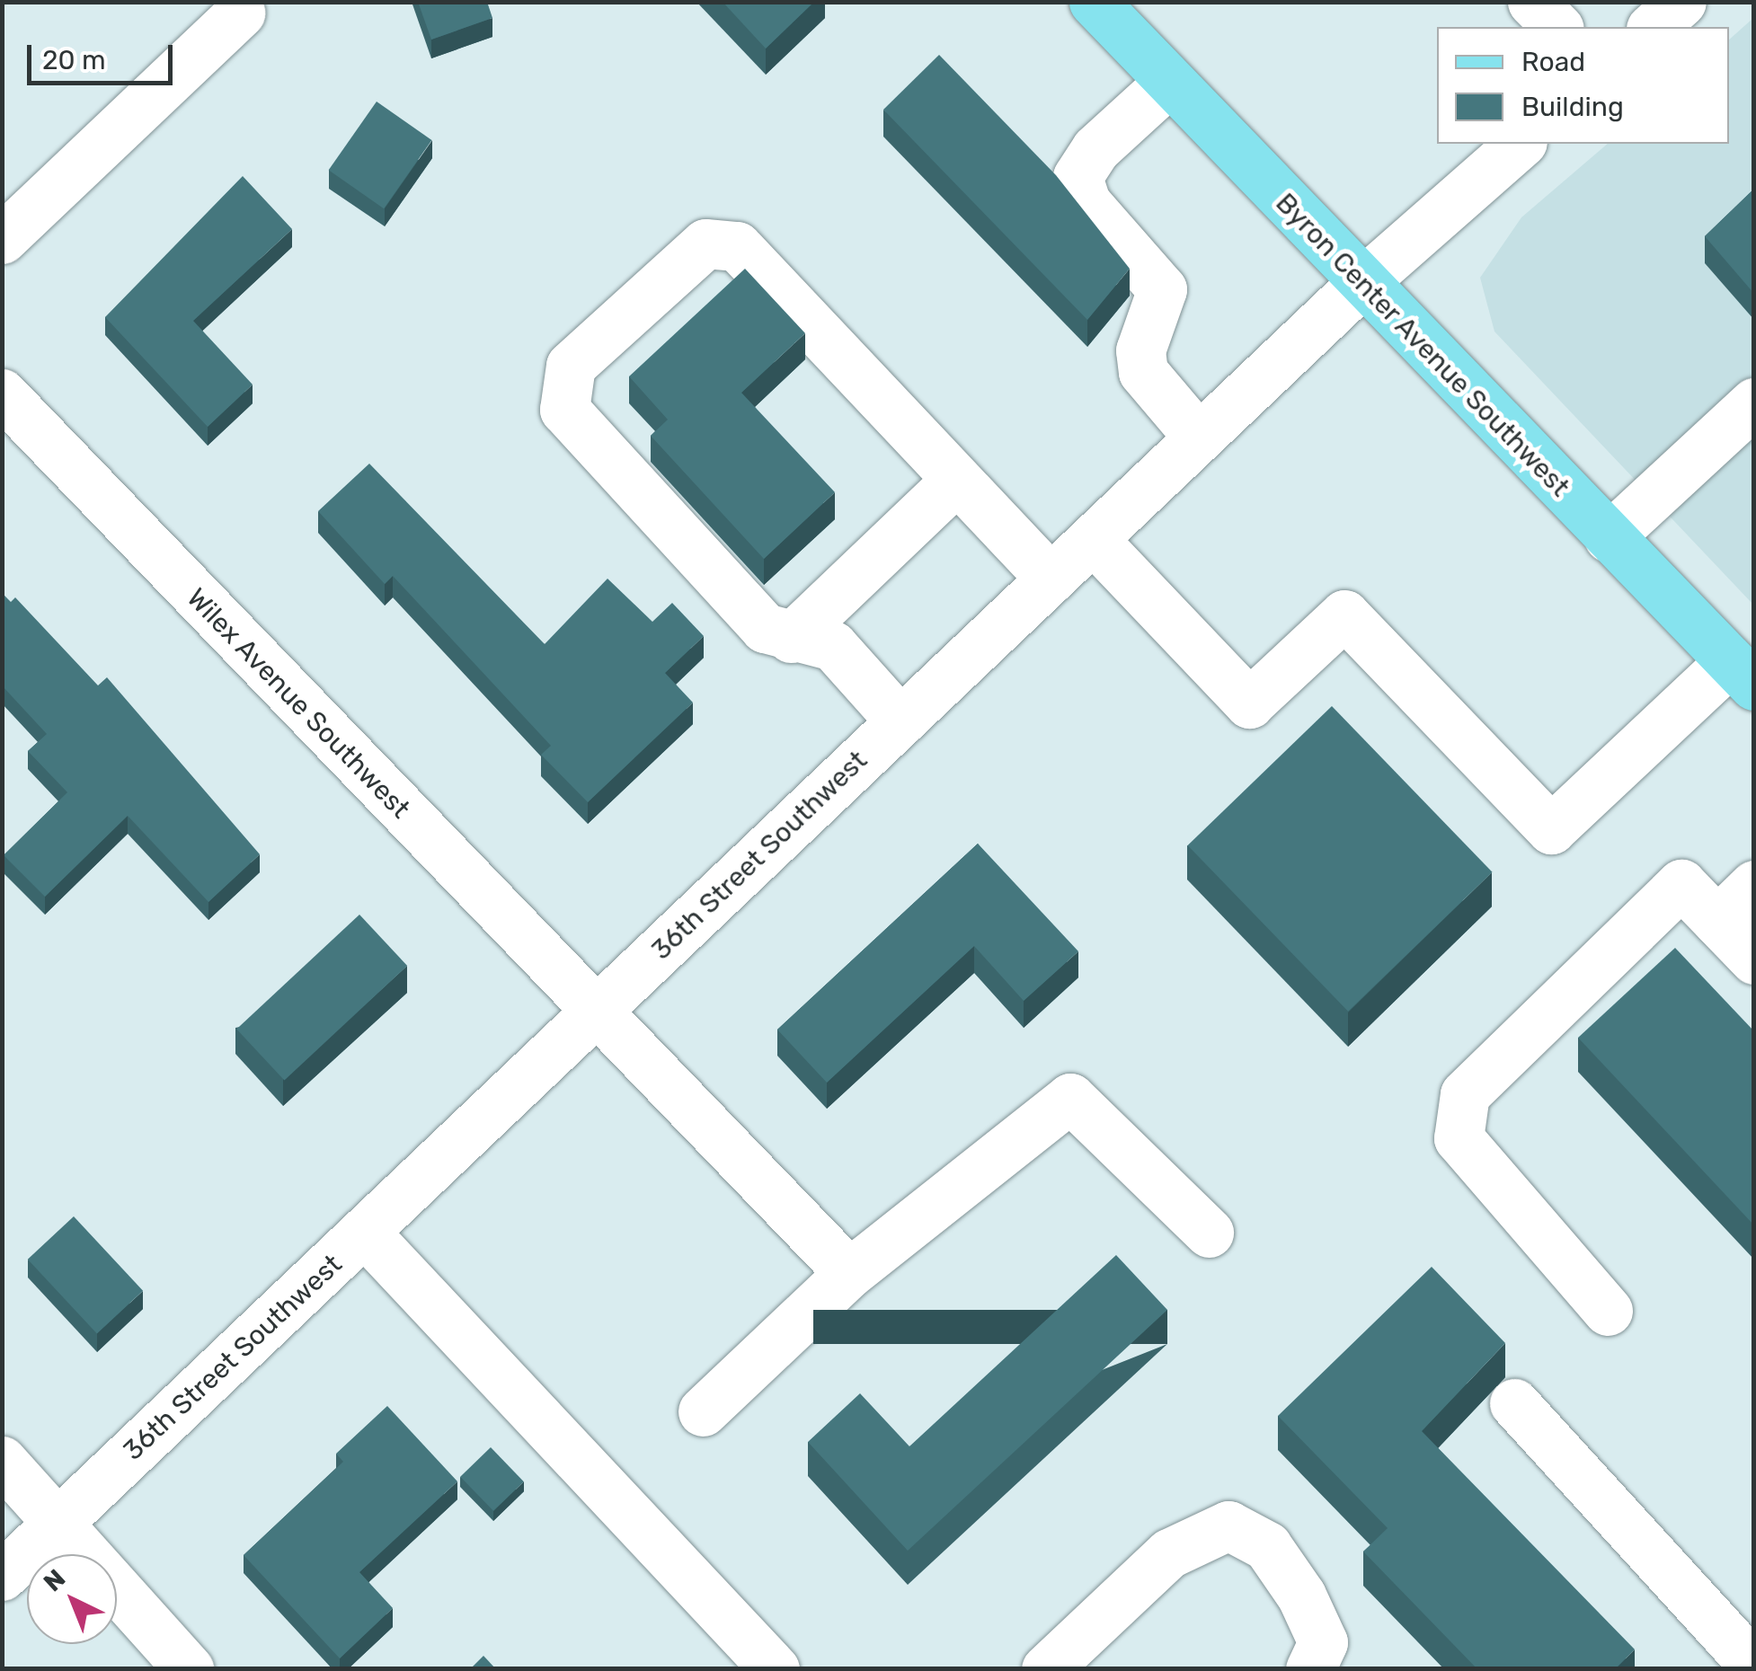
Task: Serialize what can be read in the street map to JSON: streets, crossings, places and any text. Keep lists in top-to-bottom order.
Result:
{
  "streets": {
    "main road": ["Byron Center Avenue Southwest"],
    "street": ["Wilex Avenue Southwest", "36th Street Southwest"]
  },
  "crossings": [
    ["Byron Center Avenue Southwest", "36th Street Southwest"],
    ["Wilex Avenue Southwest", "36th Street Southwest"]
  ],
  "legend": ["Road", "Building"],
  "scale_bar": "20 m",
  "north": "top left"
}
